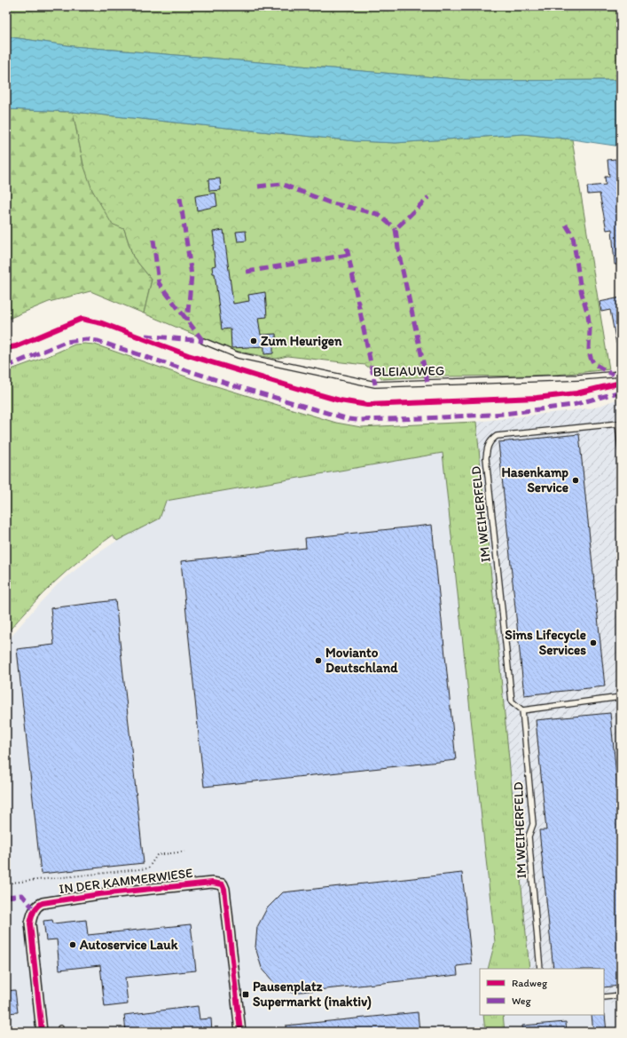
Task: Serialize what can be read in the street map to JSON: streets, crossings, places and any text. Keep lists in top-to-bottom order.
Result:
{
  "streets": {
    "street": ["IN DER KAMMERWIESE"],
    "lane": ["BLEIAUWEG", "IM WEIHERFELD"]
  },
  "places": {
    "other": [
      "Zum Heurigen",
      "Hasenkamp Service",
      "Sims Lifecycle Services",
      "Movianto Deutschland",
      "Autoservice Lauk"
    ],
    "transit": ["Pausenplatz Supermarkt (inaktiv)"]
  },
  "legend": ["Radweg", "Weg"]
}
